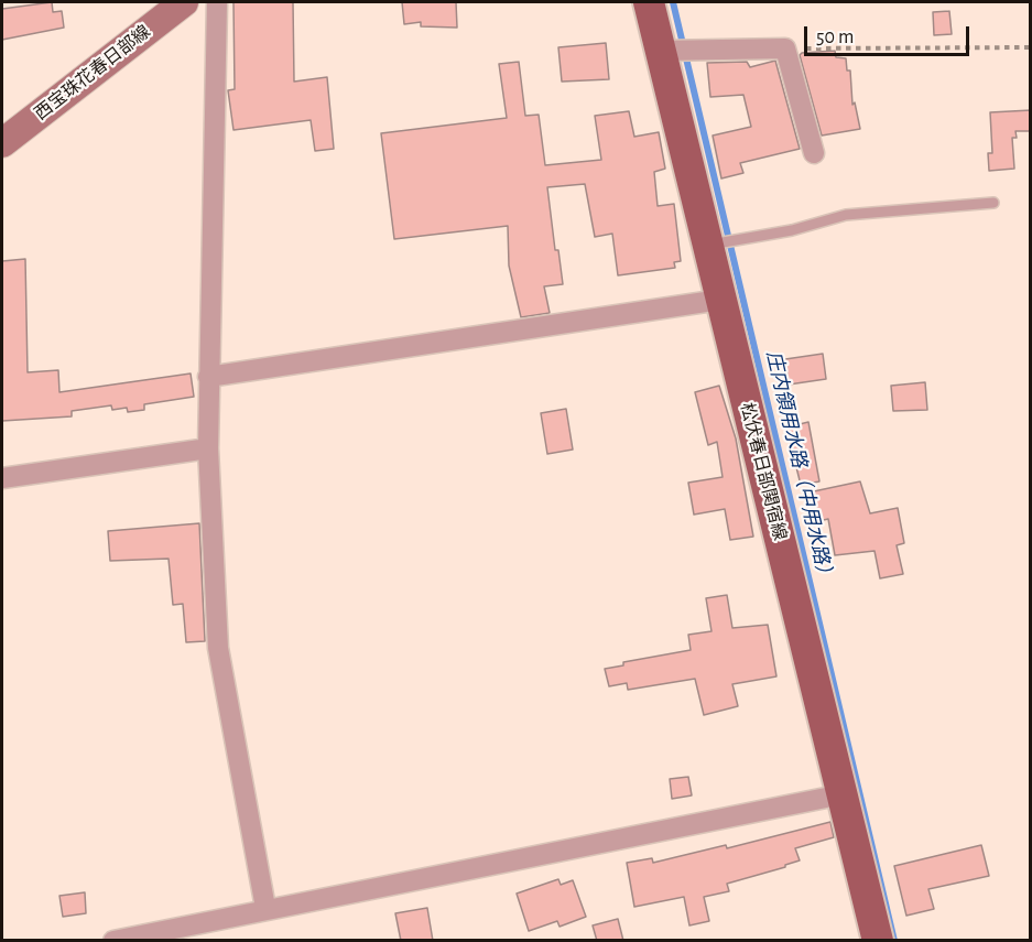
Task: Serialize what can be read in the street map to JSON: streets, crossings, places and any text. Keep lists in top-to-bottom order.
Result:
{
  "streets": {
    "main road": ["西宝珠花春日部線", "松伏春日部関宿線"]
  },
  "water": ["庄内領用水路（中用水路）"],
  "scale_bar": "50 m"
}
